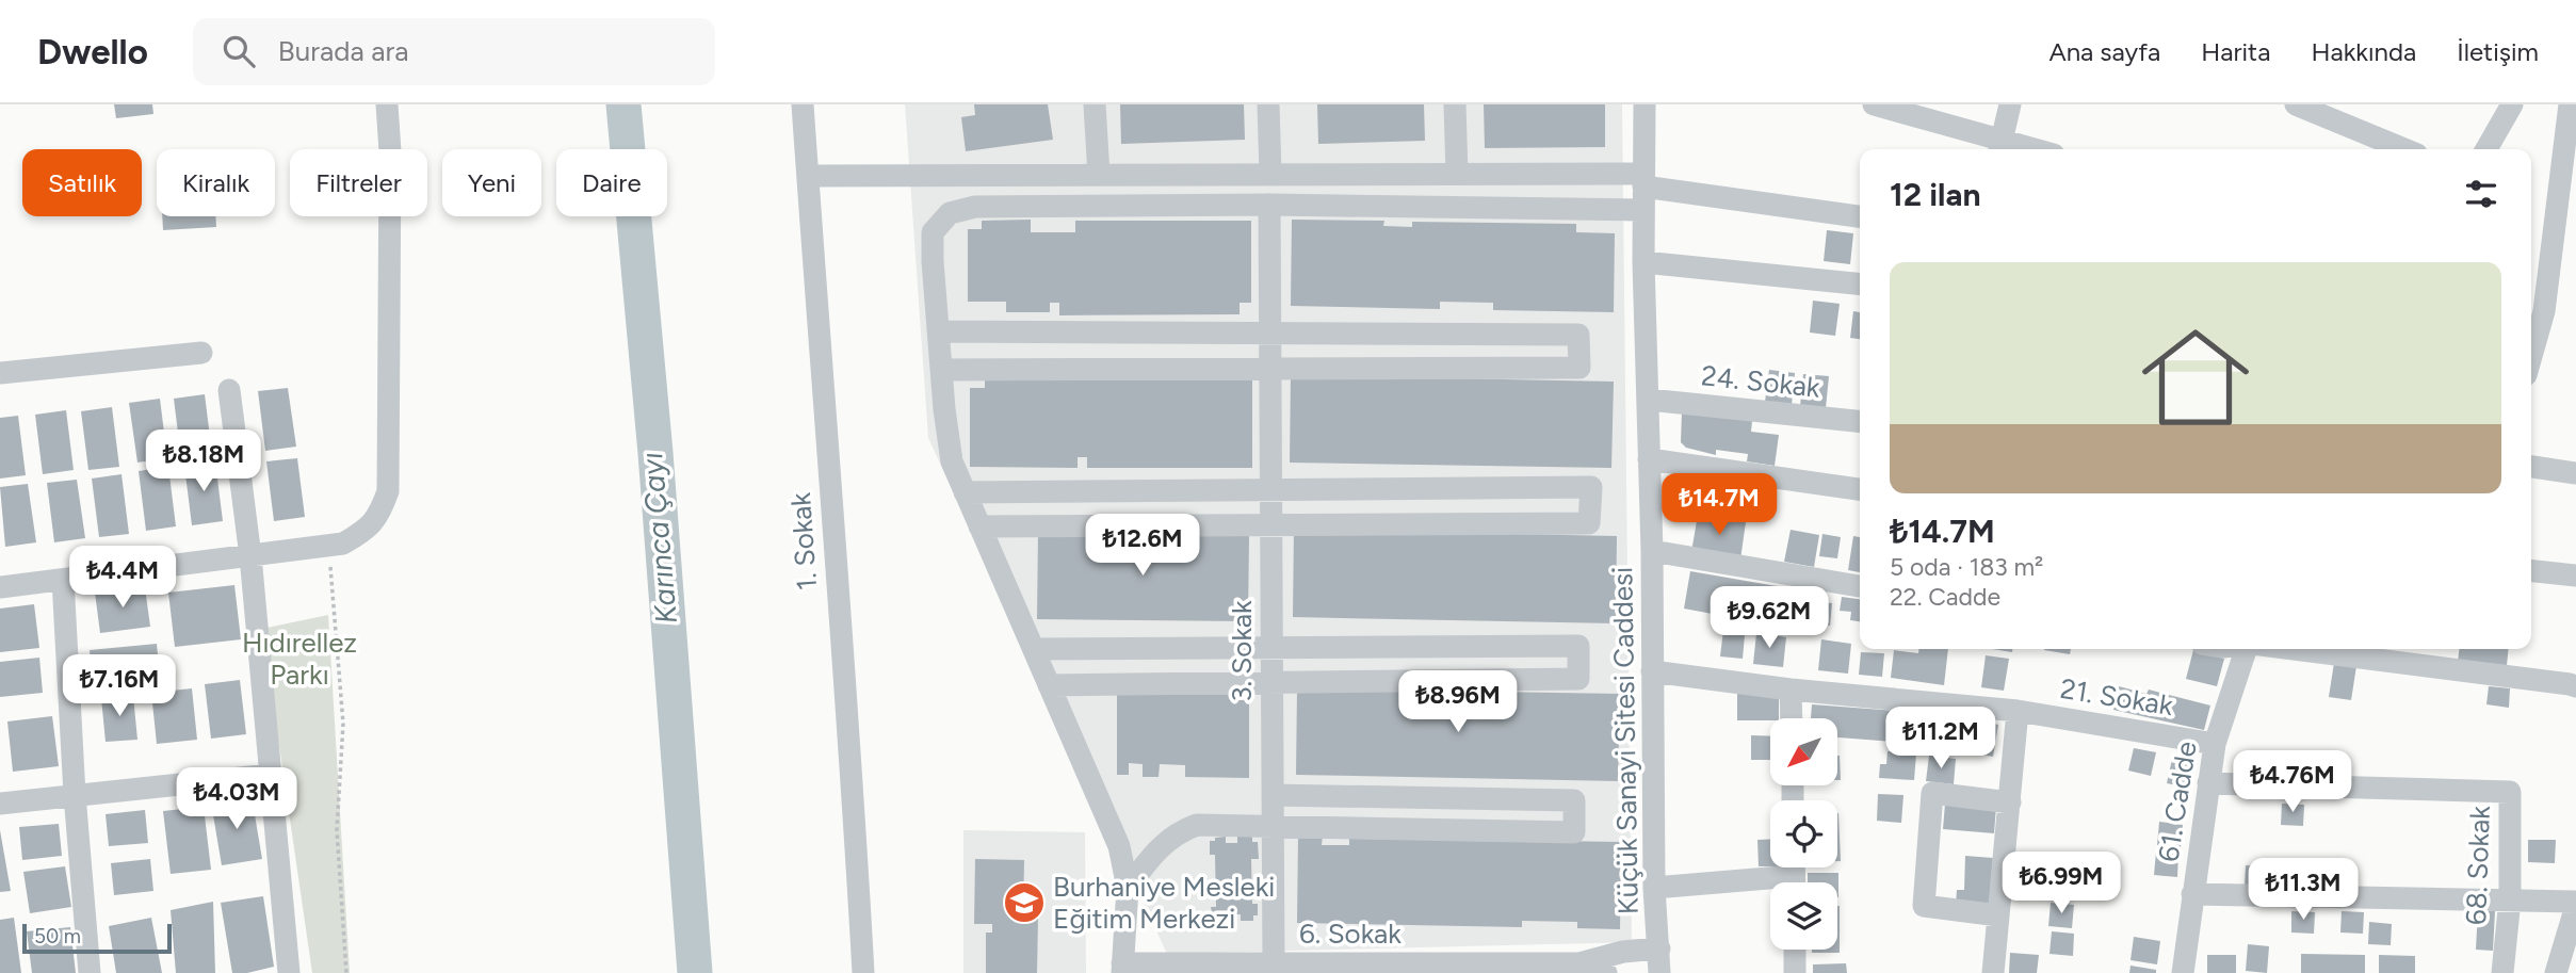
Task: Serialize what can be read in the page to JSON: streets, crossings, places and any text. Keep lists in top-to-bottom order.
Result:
{
  "streets": {
    "street": [
      "24. Sokak",
      "1. Sokak",
      "3. Sokak",
      "21. Sokak",
      "Küçük Sanayi Sitesi Caddesi",
      "61. Cadde",
      "68. Sokak",
      "6. Sokak"
    ]
  },
  "crossings": [
    ["24. Sokak", "Küçük Sanayi Sitesi Caddesi"],
    ["3. Sokak", "6. Sokak"],
    ["21. Sokak", "Küçük Sanayi Sitesi Caddesi"],
    ["21. Sokak", "61. Cadde"],
    ["61. Cadde", "68. Sokak"]
  ],
  "water": ["Karınca Çayı"],
  "parks": ["Hıdırellez Parkı"],
  "places": {
    "school or university": ["Burhaniye Mesleki Eğitim Merkezi"]
  },
  "scale_bar": "50 m",
  "north": "bottom left",
  "page": {
    "header": "Dwello",
    "search": "Burada ara",
    "nav": [
      "Ana sayfa",
      "Harita",
      "Hakkında",
      "İletişim"
    ],
    "chip": [
      "Satılık",
      "Kiralık",
      "Filtreler",
      "Yeni",
      "Daire"
    ],
    "heading": "12 ilan",
    "list": [
      {
        "name": "₺14.7M",
        "note": "5 oda · 183 m² · 22. Cadde"
      }
    ],
    "price": [
      "₺8.18M",
      "₺14.7M",
      "₺12.6M",
      "₺4.4M",
      "₺9.62M",
      "₺7.16M",
      "₺8.96M",
      "₺11.2M",
      "₺4.76M",
      "₺4.03M",
      "₺6.99M",
      "₺11.3M"
    ],
    "scale": "50 m"
  }
}
